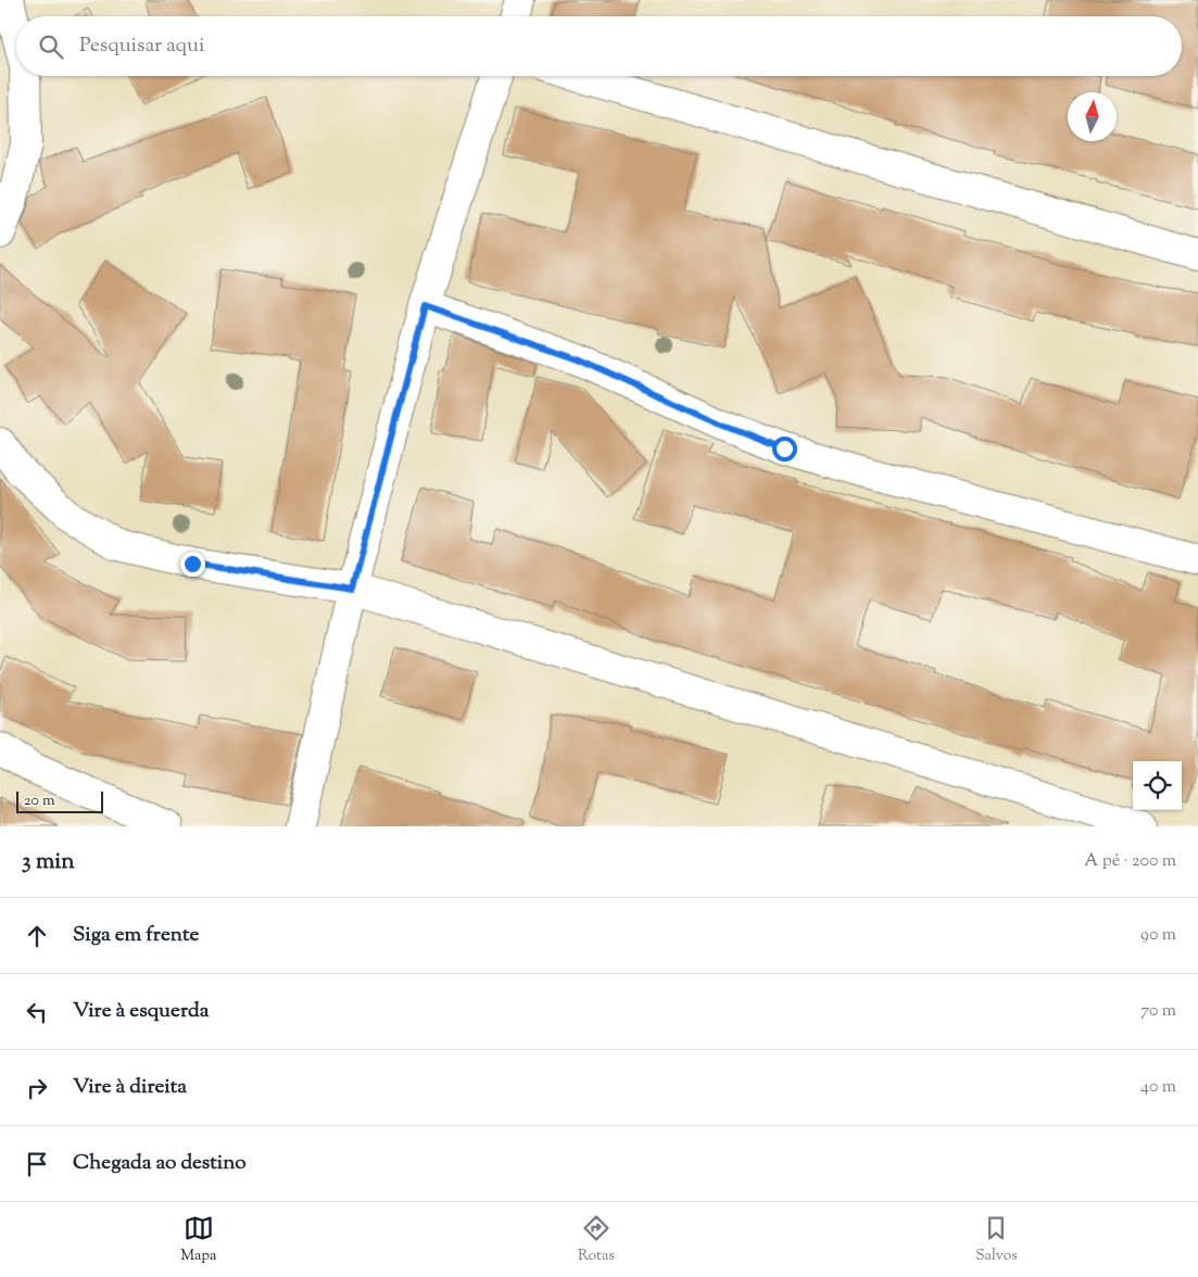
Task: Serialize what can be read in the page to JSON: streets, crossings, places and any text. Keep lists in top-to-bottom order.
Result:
{
  "scale_bar": "20 m",
  "north": "top",
  "page": {
    "search": "Pesquisar aqui",
    "scale": "20 m",
    "heading": ["3 min", "A pé · 200 m"],
    "list": [
      ["Siga em frente", "90 m"],
      ["Vire à esquerda", "70 m"],
      ["Vire à direita", "40 m"],
      "Chegada ao destino"
    ],
    "nav": ["Mapa", "Rotas", "Salvos"]
  }
}
